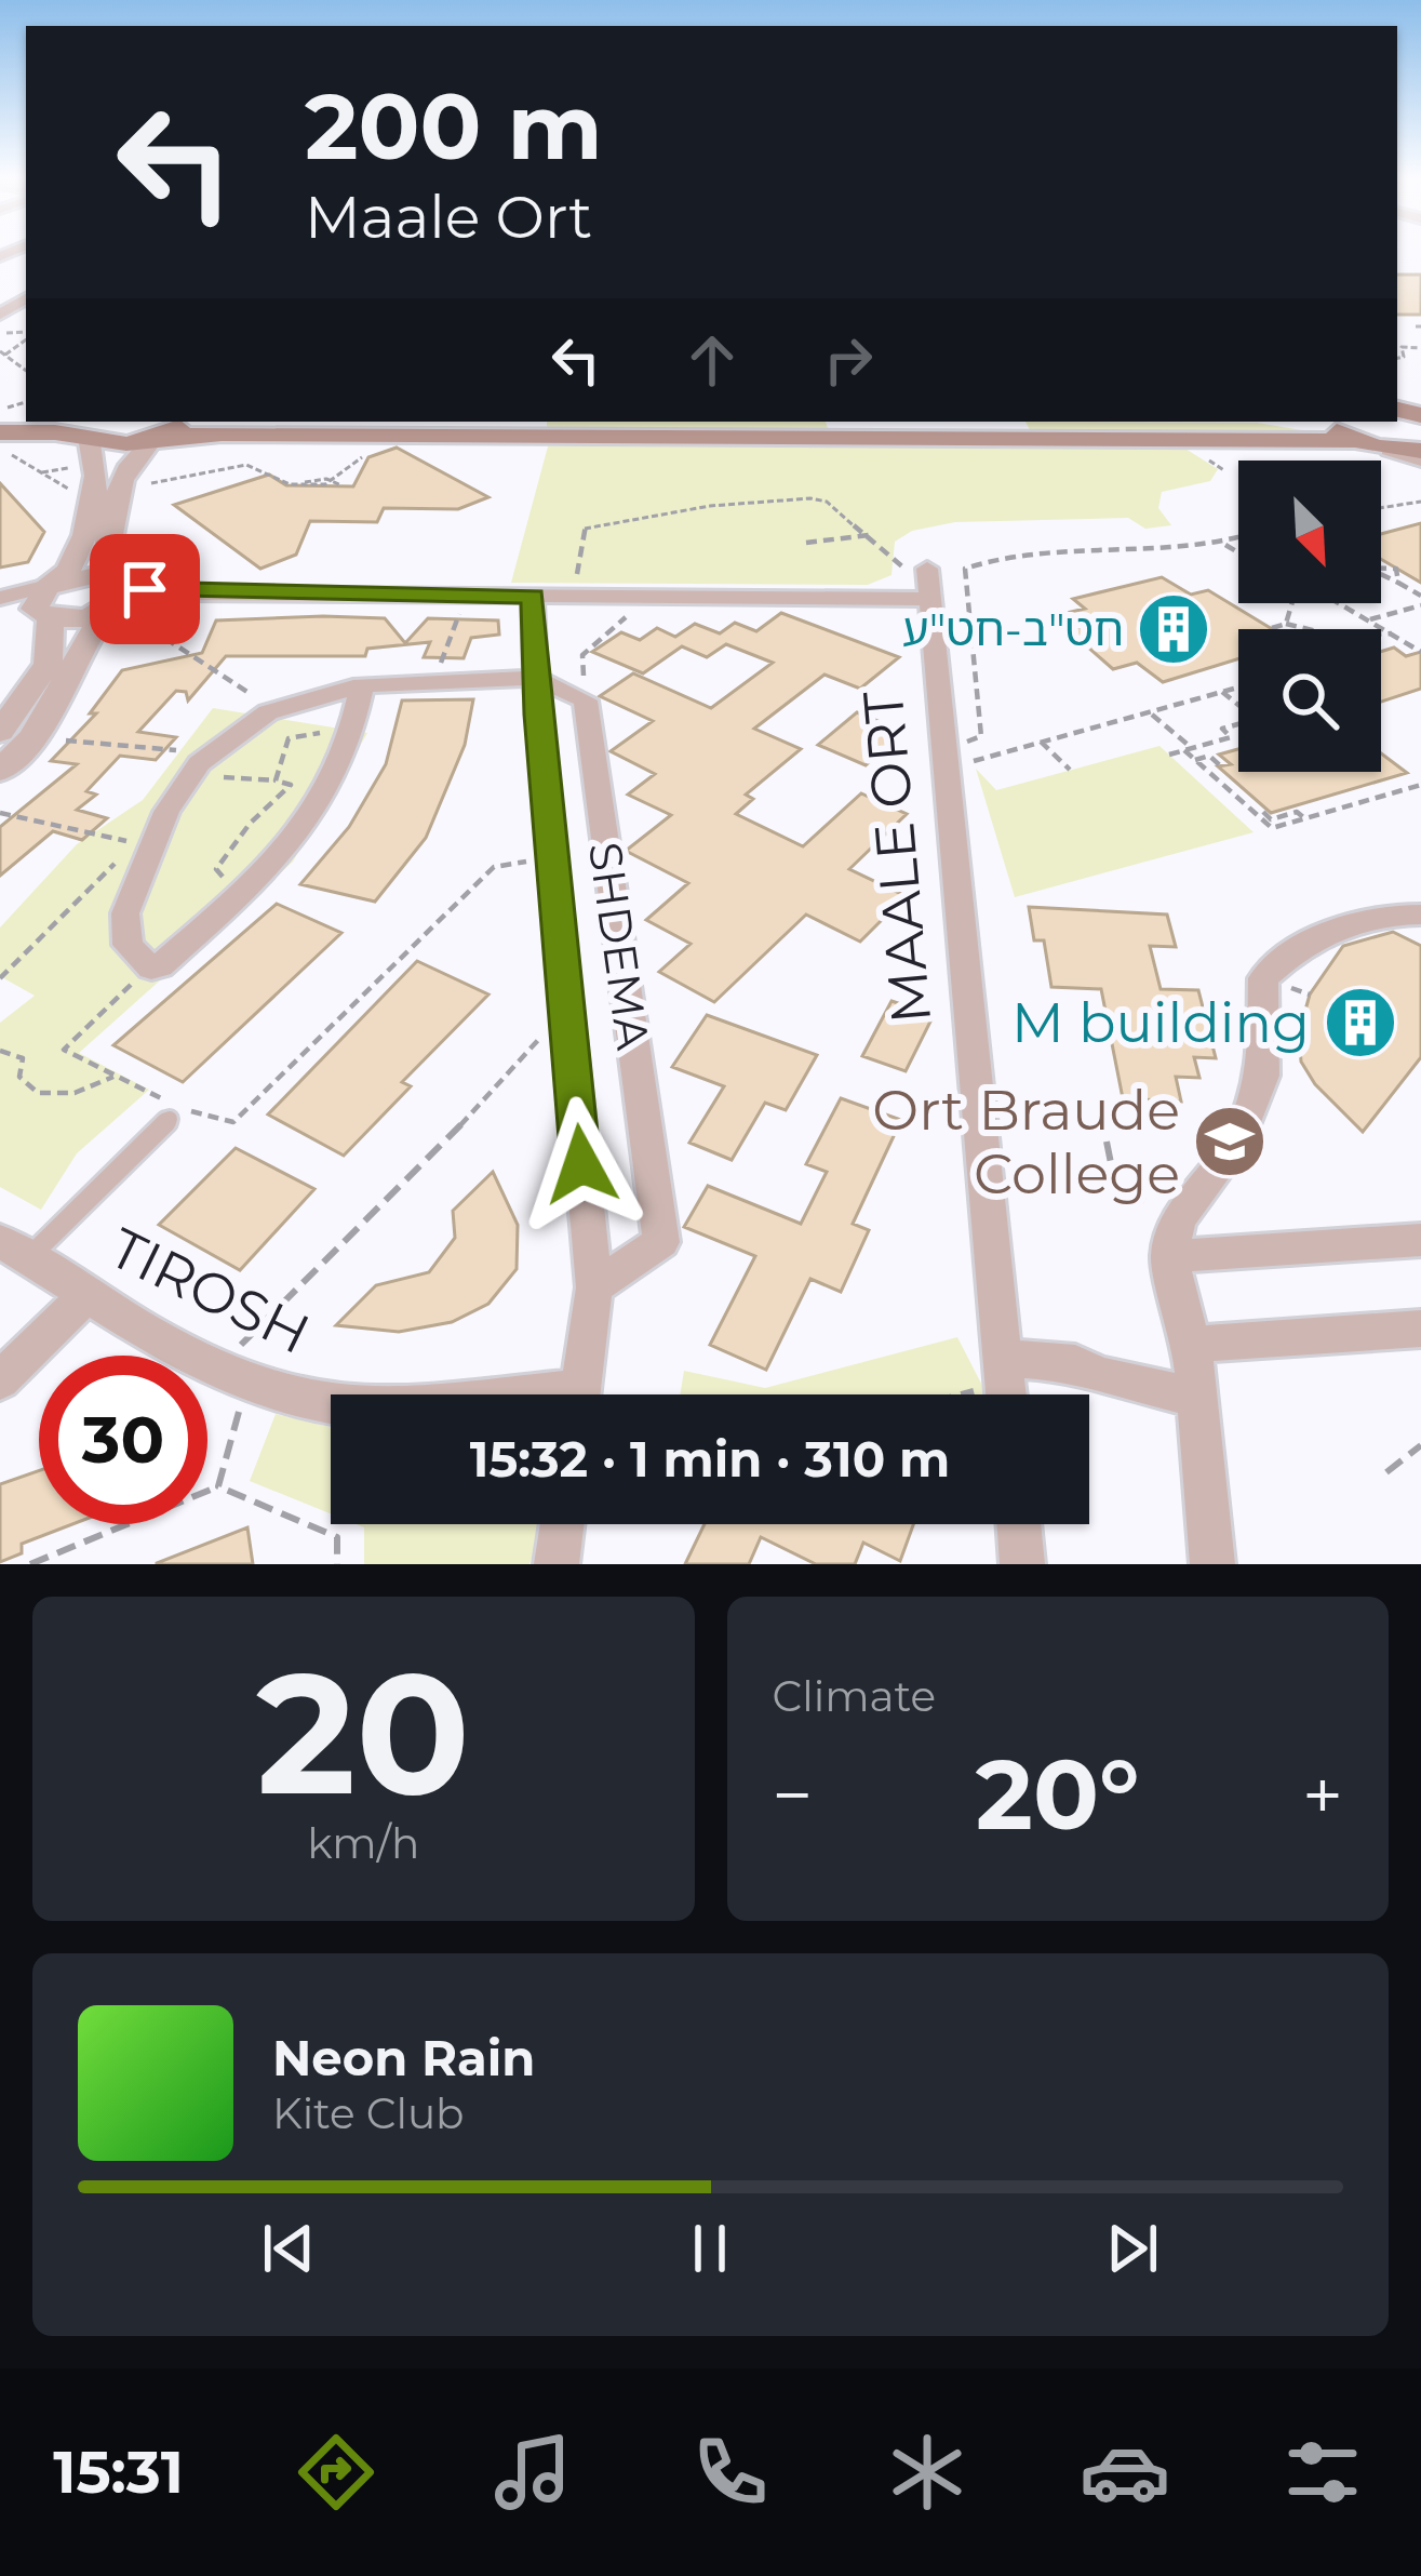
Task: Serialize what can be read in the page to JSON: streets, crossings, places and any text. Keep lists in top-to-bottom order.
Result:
{
  "streets": {
    "street": ["MAALE ORT", "SHDEMA", "TIROSH"]
  },
  "places": {
    "building": ["חט\"ב-חט\"ע", "M building"],
    "school or university": ["Ort Braude College"]
  },
  "north": "bottom right",
  "page": {
    "turn": ["200 m", "Maale Ort"],
    "limit": "30",
    "trip": "15:32 · 1 min · 310 m",
    "tile": [
      ["20", "km/h"],
      "Climate"
    ],
    "heat": ["−", "20°", "+"],
    "song": ["Neon Rain", "Kite Club"],
    "tabs": "15:31"
  }
}
